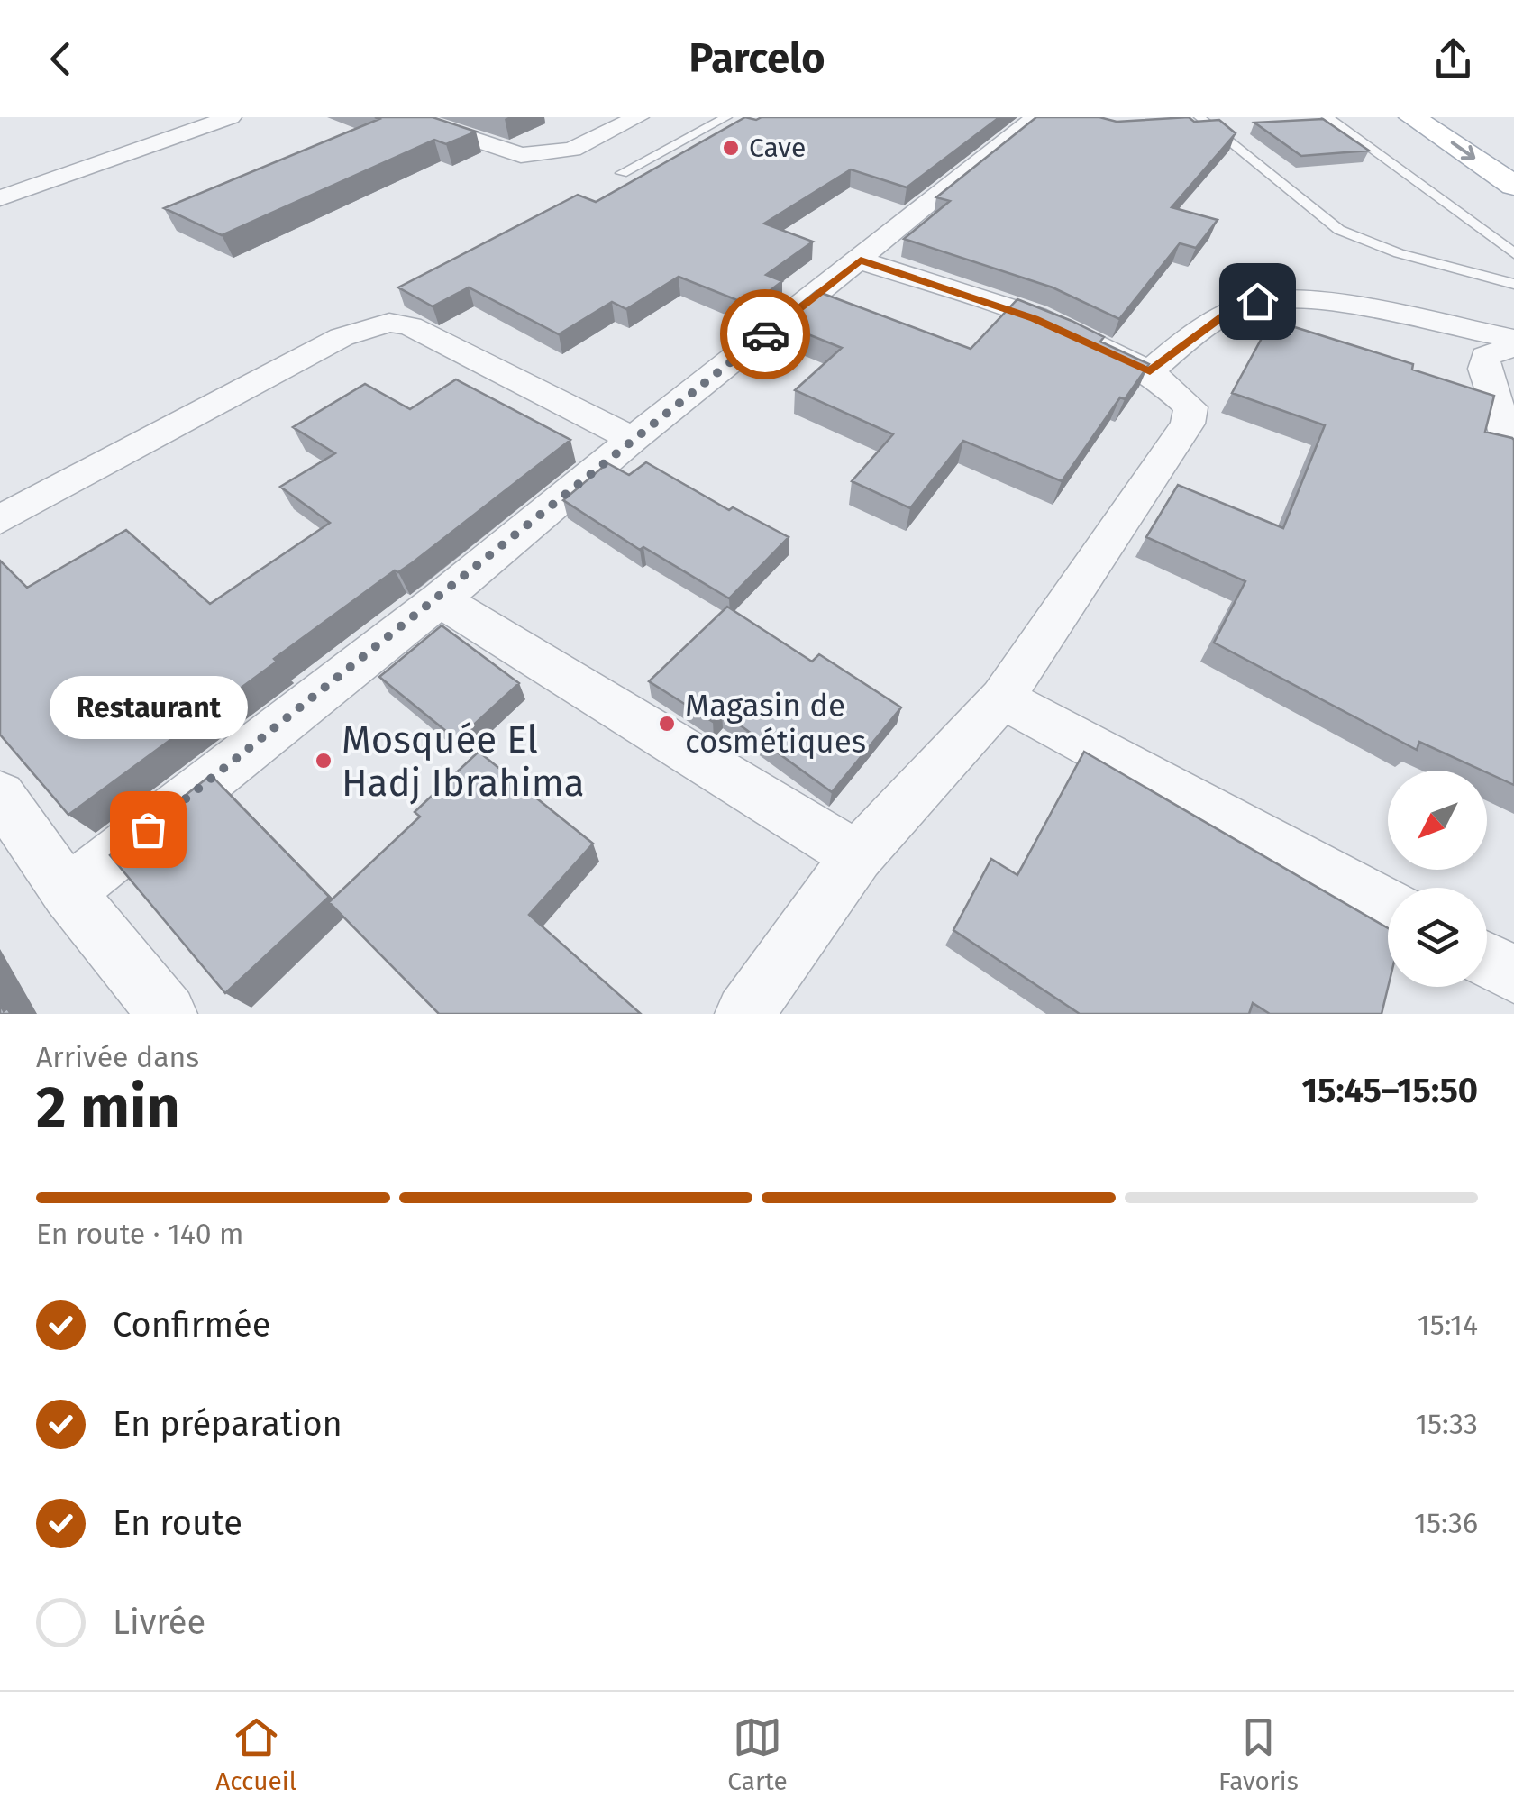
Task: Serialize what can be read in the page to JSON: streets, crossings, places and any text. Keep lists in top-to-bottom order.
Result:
{
  "places": [
    "Cave",
    "Magasin de cosmétiques",
    "Mosquée El Hadj Ibrahima",
    "Restaurant"
  ],
  "north": "bottom left",
  "page": {
    "header": "Parcelo",
    "bubble": "Restaurant",
    "heading": ["2 min", "Arrivée dans", "15:45–15:50"],
    "bar": "En route · 140 m",
    "list": [
      ["Confirmée", "15:14"],
      ["En préparation", "15:33"],
      ["En route", "15:36"],
      "Livrée"
    ],
    "tabs": ["Accueil", "Carte", "Favoris"]
  }
}
